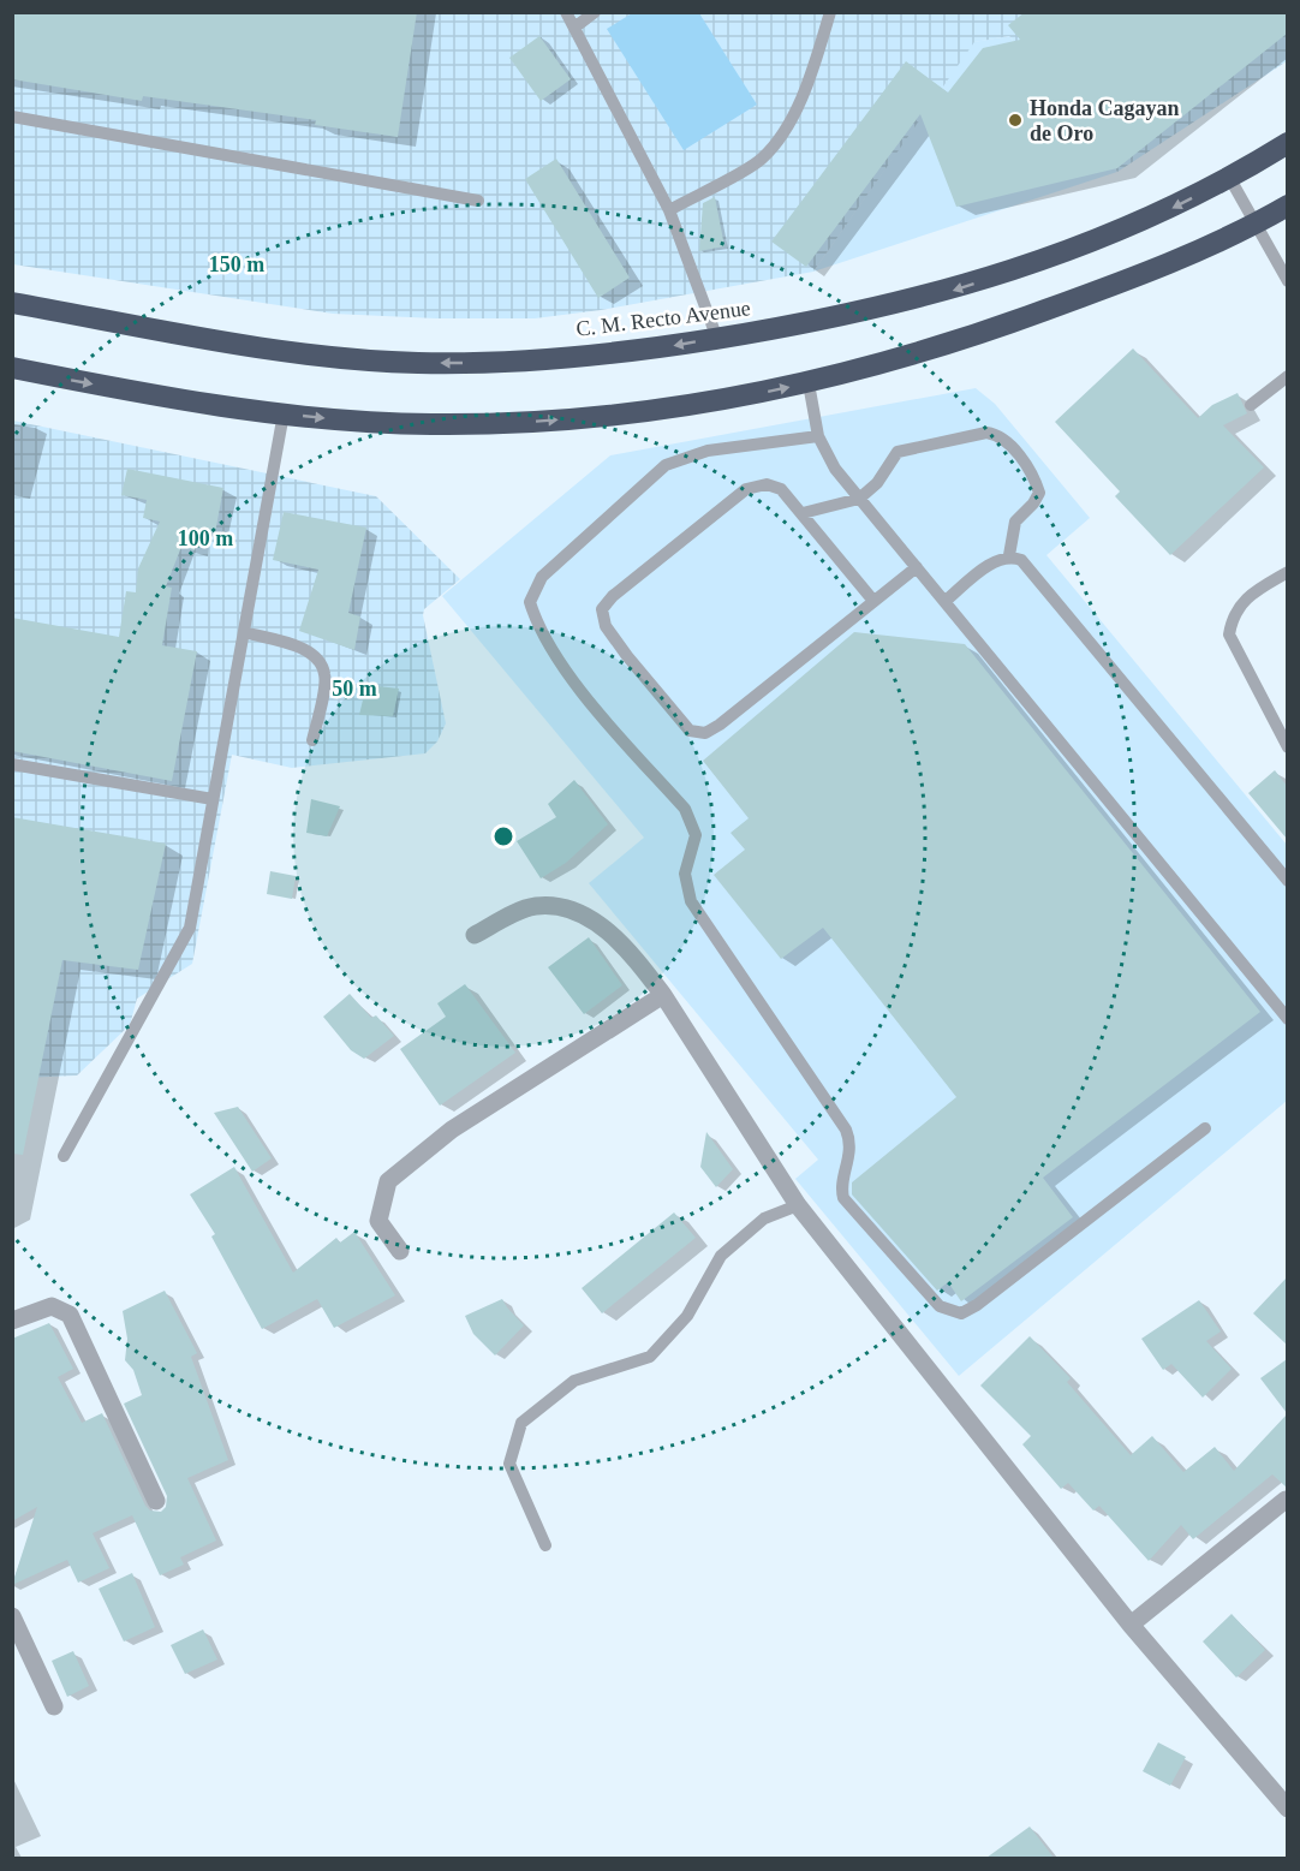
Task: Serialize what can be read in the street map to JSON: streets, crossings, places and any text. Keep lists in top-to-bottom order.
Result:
{
  "streets": {
    "highway": ["C. M. Recto Avenue"]
  },
  "places": ["Honda Cagayan de Oro"],
  "rings": ["150 m", "100 m", "50 m"]
}
